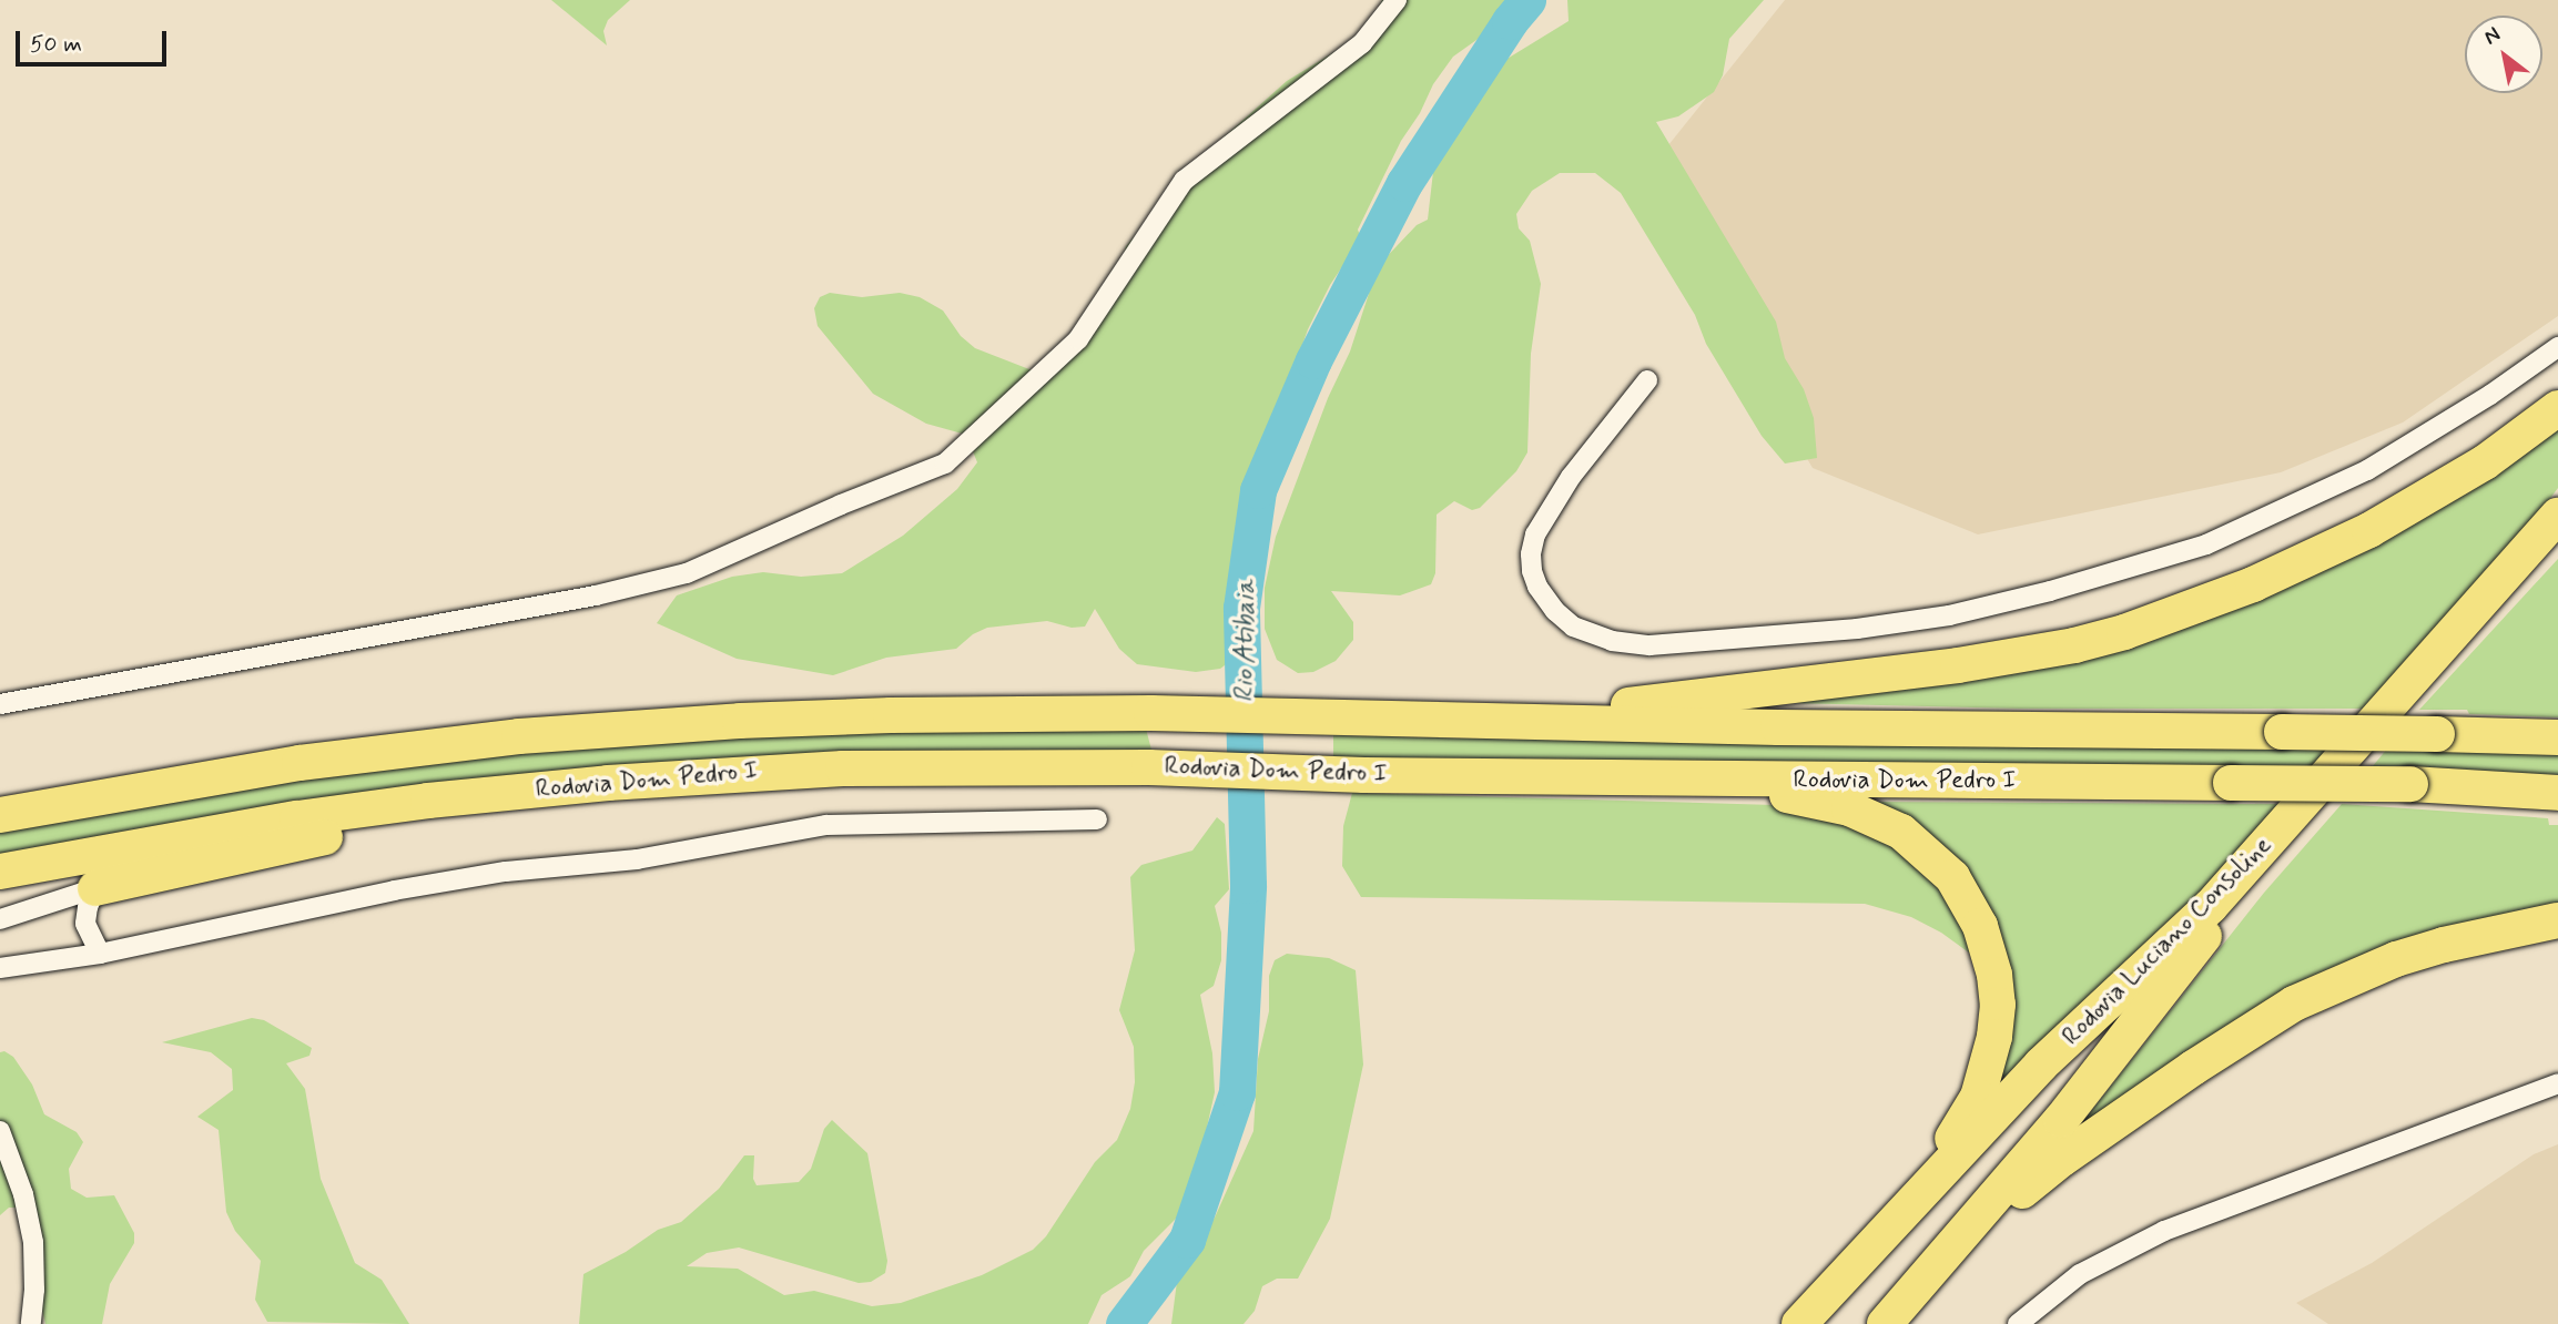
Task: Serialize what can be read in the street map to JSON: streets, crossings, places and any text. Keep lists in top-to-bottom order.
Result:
{
  "streets": {
    "highway": ["Rodovia Dom Pedro I", "Rodovia Luciano Consoline"]
  },
  "water": ["Rio Atibaia"],
  "scale_bar": "50 m",
  "north": "top left"
}
